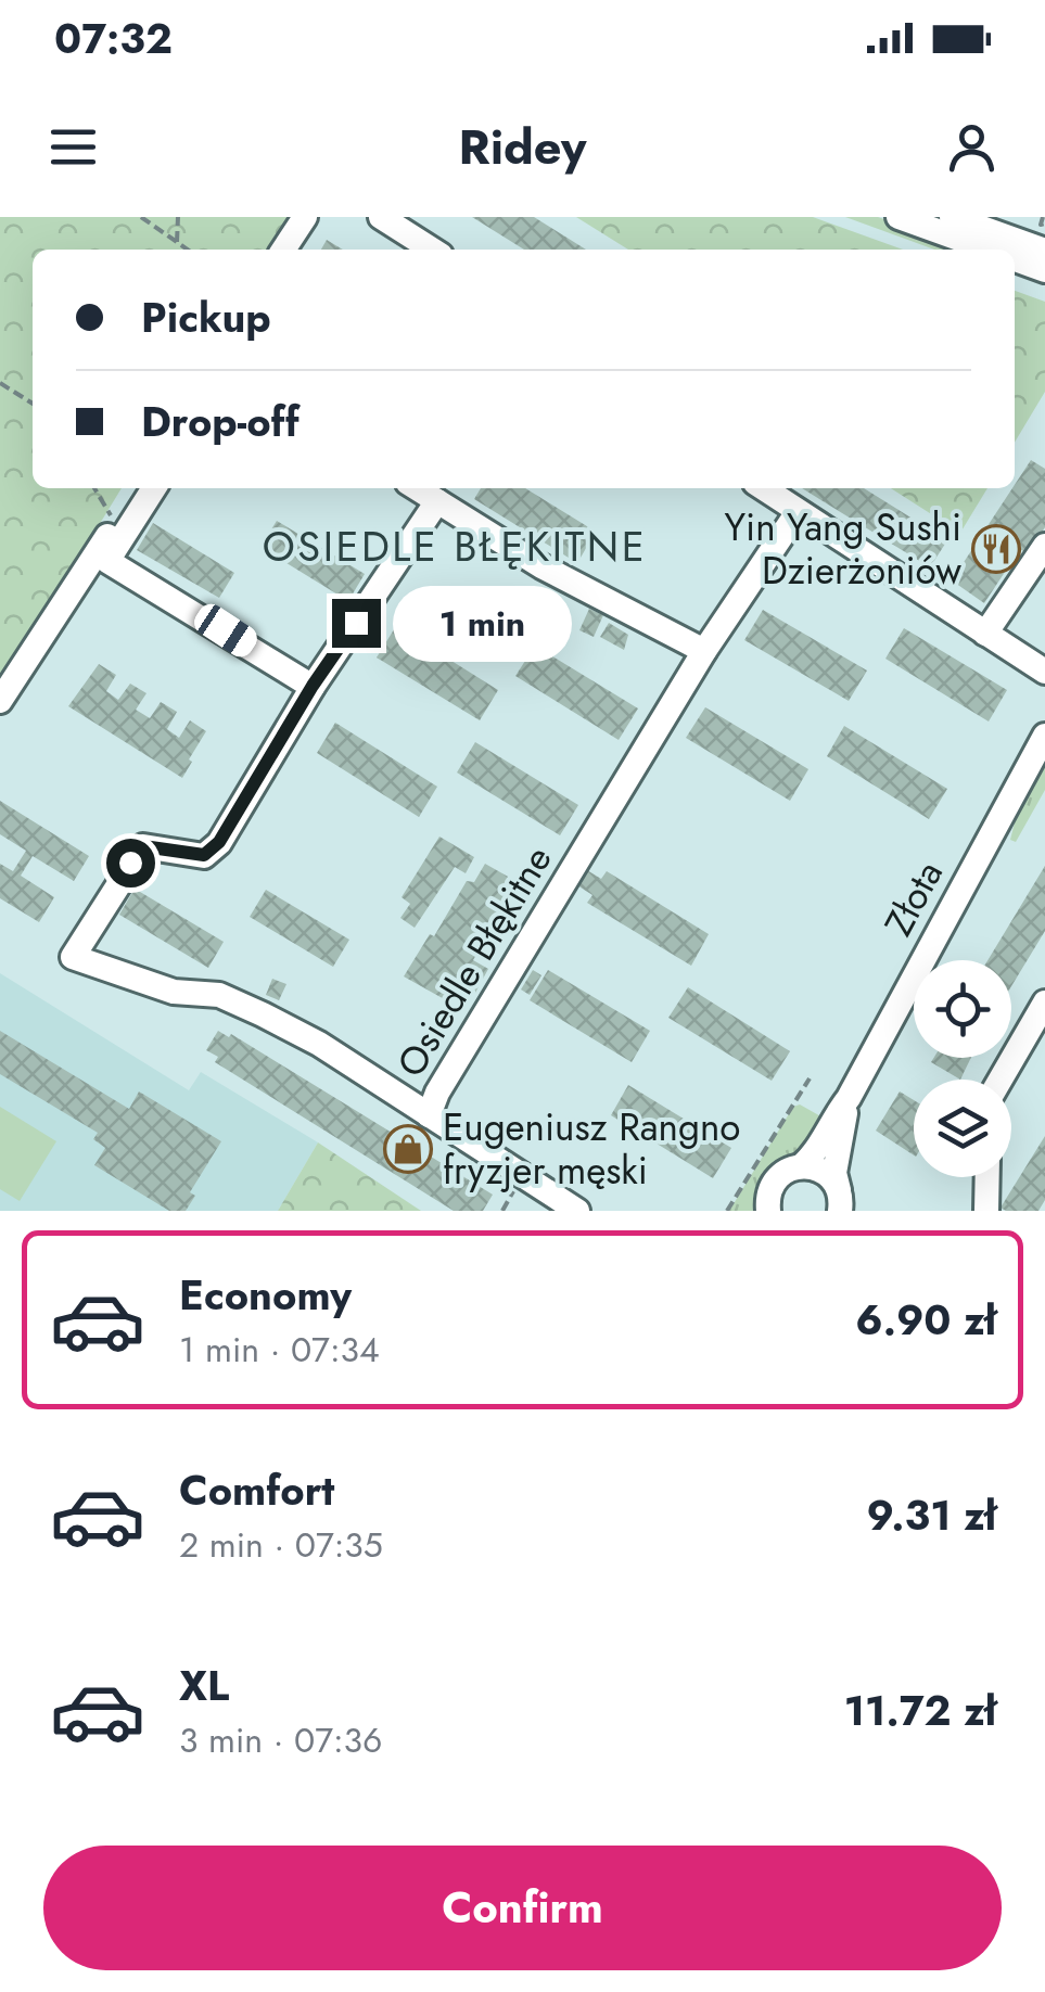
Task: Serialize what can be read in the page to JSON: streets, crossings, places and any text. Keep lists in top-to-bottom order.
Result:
{
  "streets": {
    "street": ["Złota", "Osiedle Błękitne"]
  },
  "districts": ["OSIEDLE BŁĘKITNE"],
  "places": {
    "restaurant": ["Yin Yang Sushi Dzierżoniów"],
    "shop": ["Eugeniusz Rangno fryzjer męski"]
  },
  "page": {
    "status": "07:32",
    "header": "Ridey",
    "banner": ["Pickup", "Drop-off"],
    "bubble": "1 min",
    "list": [
      {
        "name": "Economy",
        "note": "1 min · 07:34",
        "value": "6.90 zł"
      },
      {
        "name": "Comfort",
        "note": "2 min · 07:35",
        "value": "9.31 zł"
      },
      {
        "name": "XL",
        "note": "3 min · 07:36",
        "value": "11.72 zł"
      }
    ],
    "buttons": "Confirm"
  }
}
